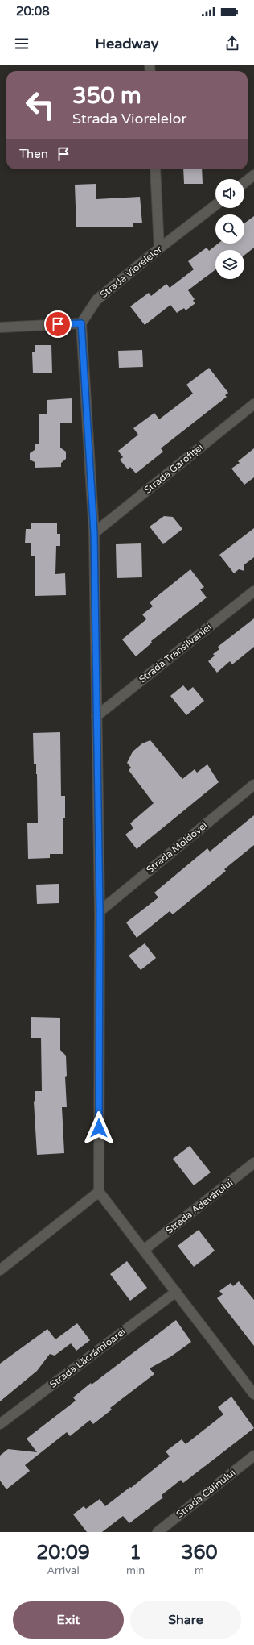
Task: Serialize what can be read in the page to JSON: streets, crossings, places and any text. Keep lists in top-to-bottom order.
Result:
{
  "streets": {
    "street": [
      "Strada Viorelelor",
      "Strada Garofiței",
      "Strada Transilvaniei",
      "Strada Moldovei",
      "Strada Adevărului",
      "Strada Lăcrămioarei",
      "Strada Călinului"
    ]
  },
  "page": {
    "status": "20:08",
    "header": "Headway",
    "turn": ["350 m", "Strada Viorelelor"],
    "then": "Then",
    "eta": [
      "20:09",
      "Arrival",
      "1",
      "min",
      "360",
      "m"
    ],
    "buttons": ["Exit", "Share"]
  }
}
